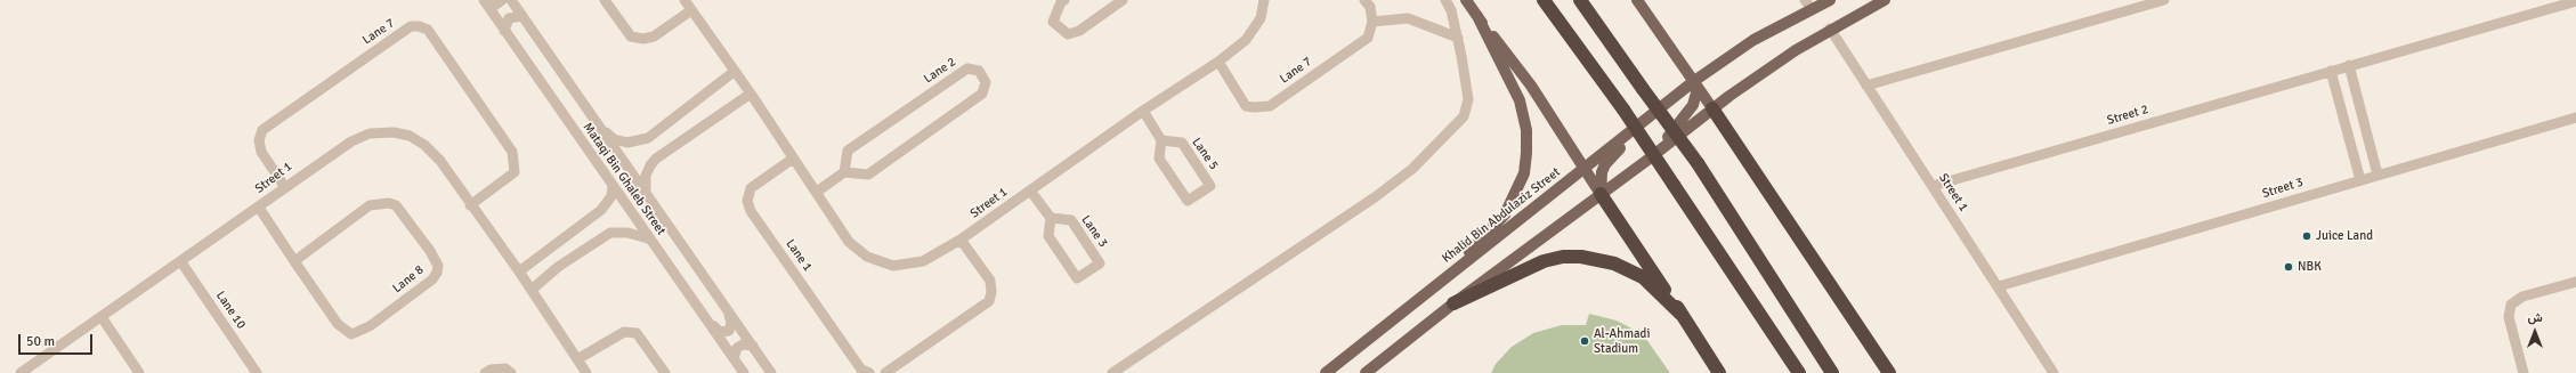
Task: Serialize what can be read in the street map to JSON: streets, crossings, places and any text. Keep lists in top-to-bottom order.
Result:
{
  "streets": {
    "main road": ["Khalid Bin Abdulaziz Street"],
    "street": [
      "Lane 7",
      "Lane 2",
      "Street 2",
      "Lane 5",
      "Street 1",
      "Mataqi Bin Ghaleb Street",
      "Street 3",
      "Lane 3",
      "Lane 1",
      "Lane 8",
      "Lane 10"
    ]
  },
  "crossings": [
    ["Lane 7", "Street 1"],
    ["Street 2", "Street 1"],
    ["Street 1", "Street 3"],
    ["Street 1", "Lane 1"],
    ["Street 1", "Lane 8"],
    ["Street 1", "Lane 10"]
  ],
  "places": ["Juice Land", "NBK", "Al-Ahmadi Stadium"],
  "scale_bar": "50 m",
  "north": "top"
}
